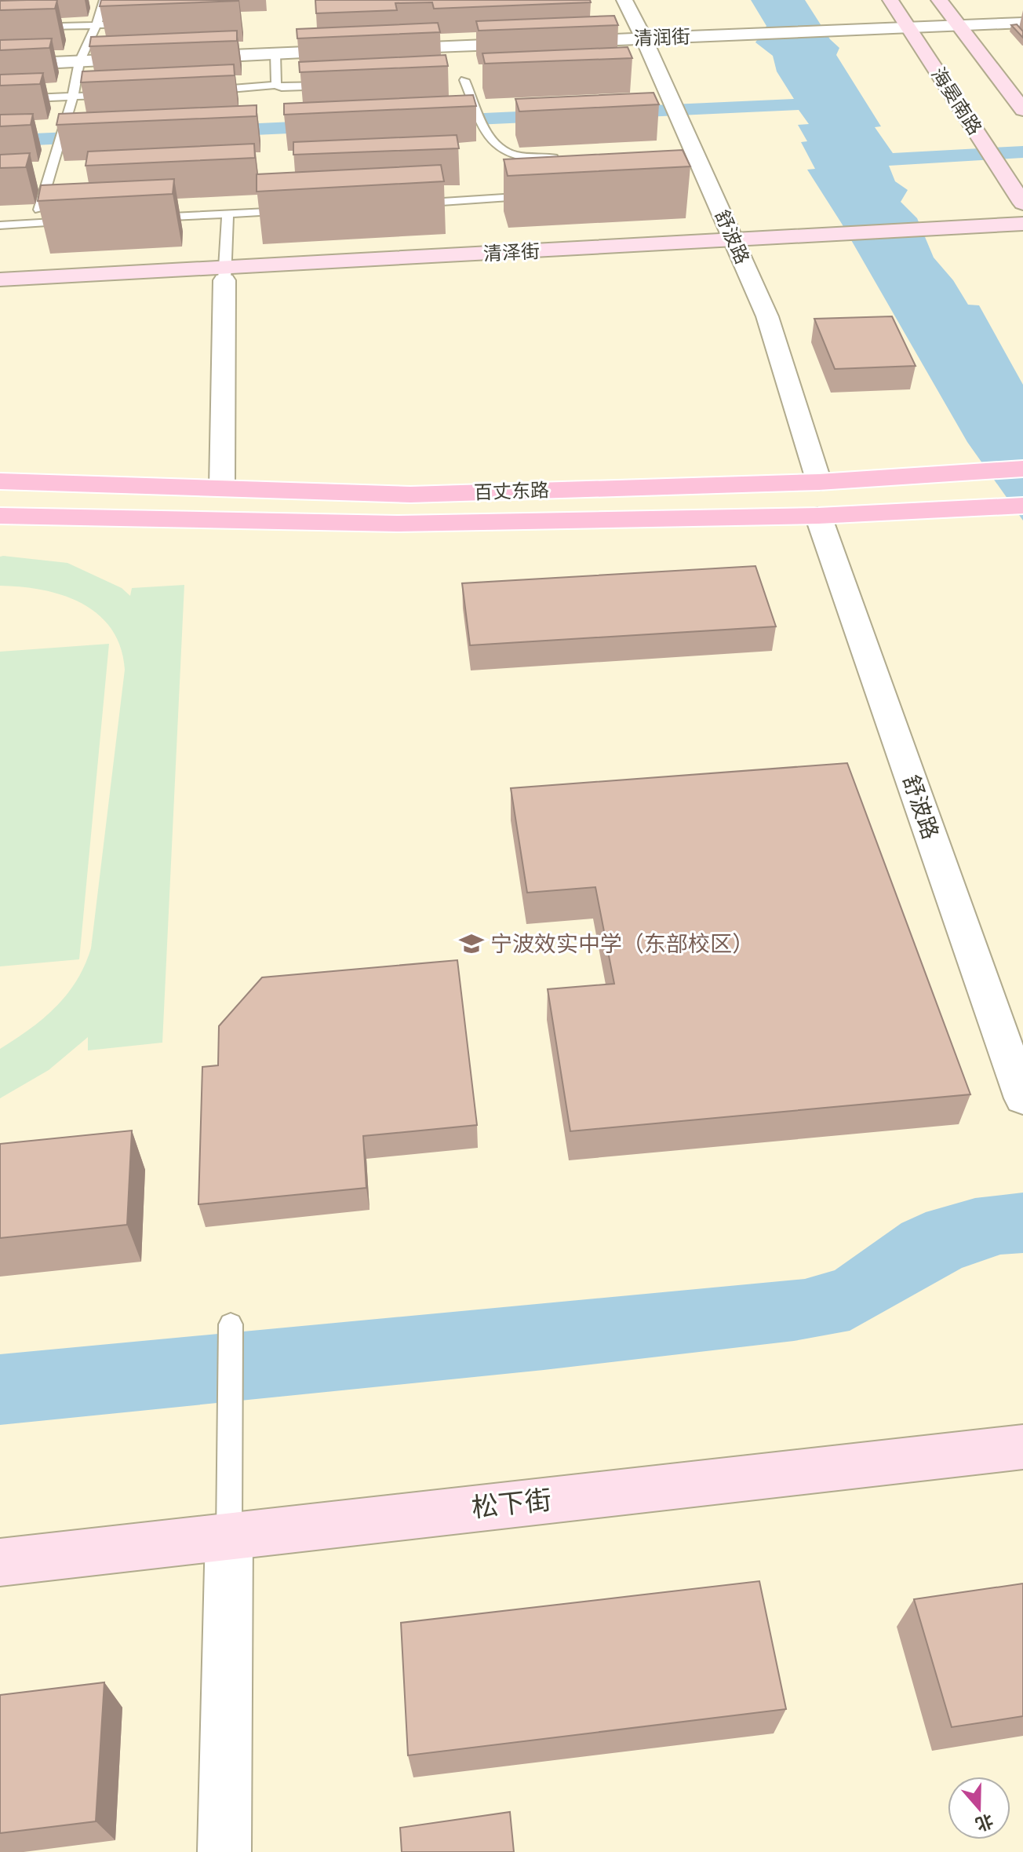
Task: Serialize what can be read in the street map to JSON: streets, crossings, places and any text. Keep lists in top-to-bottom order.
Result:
{
  "streets": {
    "main road": ["百丈东路"],
    "street": [
      "清润街",
      "海晏南路",
      "舒波路",
      "清泽街",
      "松下街"
    ]
  },
  "crossings": [
    ["清润街", "海晏南路"],
    ["清润街", "舒波路"],
    ["舒波路", "清泽街"],
    ["舒波路", "百丈东路"]
  ],
  "places": {
    "school or university": ["宁波效实中学（东部校区）"]
  },
  "north": "bottom"
}
